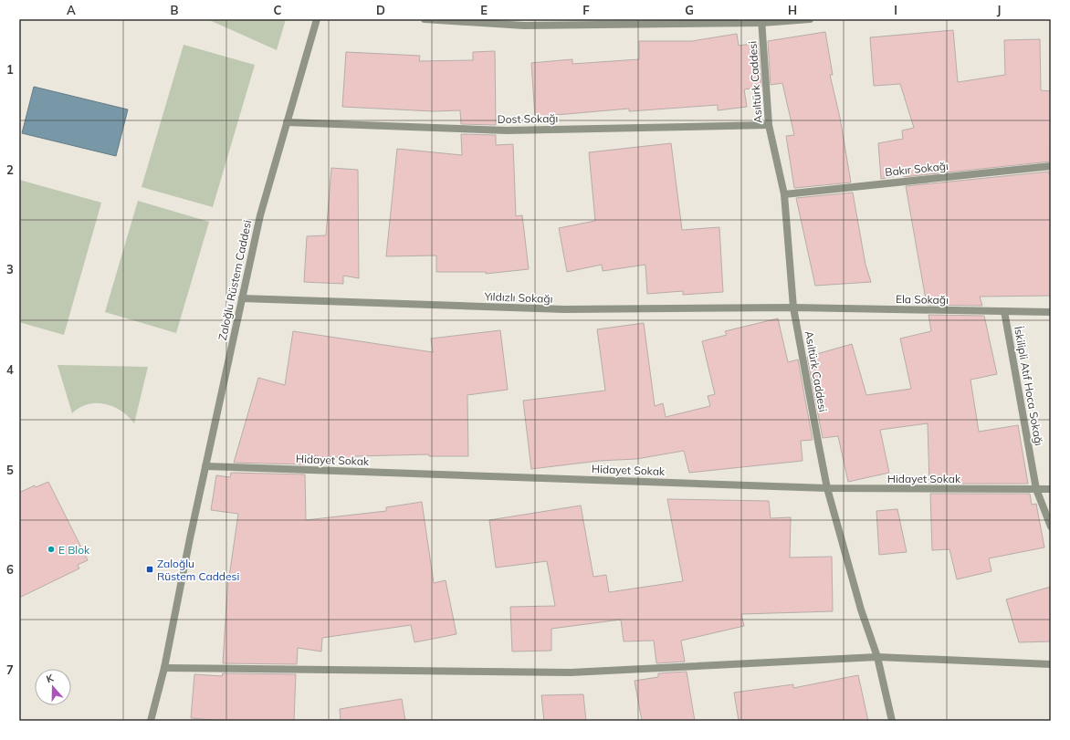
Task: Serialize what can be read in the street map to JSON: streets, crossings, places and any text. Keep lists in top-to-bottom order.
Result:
{
  "streets": {
    "street": [
      "Asıltürk Caddesi",
      "Dost Sokağı",
      "Bakır Sokağı",
      "Zaloğlu Rüstem Caddesi",
      "Yıldızlı Sokağı",
      "Ela Sokağı",
      "İskilipli Atıf Hoca Sokağı",
      "Hidayet Sokak"
    ]
  },
  "crossings": [
    ["Asıltürk Caddesi", "Dost Sokağı"],
    ["Asıltürk Caddesi", "Bakır Sokağı"],
    ["Asıltürk Caddesi", "Yıldızlı Sokağı"],
    ["Asıltürk Caddesi", "Ela Sokağı"],
    ["Asıltürk Caddesi", "Hidayet Sokak"],
    ["Dost Sokağı", "Zaloğlu Rüstem Caddesi"],
    ["Zaloğlu Rüstem Caddesi", "Yıldızlı Sokağı"],
    ["Zaloğlu Rüstem Caddesi", "Hidayet Sokak"],
    ["Yıldızlı Sokağı", "Ela Sokağı"],
    ["Ela Sokağı", "İskilipli Atıf Hoca Sokağı"],
    ["İskilipli Atıf Hoca Sokağı", "Hidayet Sokak"]
  ],
  "places": {
    "other": ["E Blok"],
    "transit": ["Zaloğlu Rüstem Caddesi"]
  },
  "north": "top",
  "grid": {
    "columns": [
      "A",
      "B",
      "C",
      "D",
      "E",
      "F",
      "G",
      "H",
      "I",
      "J"
    ],
    "rows": [
      "1",
      "2",
      "3",
      "4",
      "5",
      "6",
      "7"
    ]
  }
}
